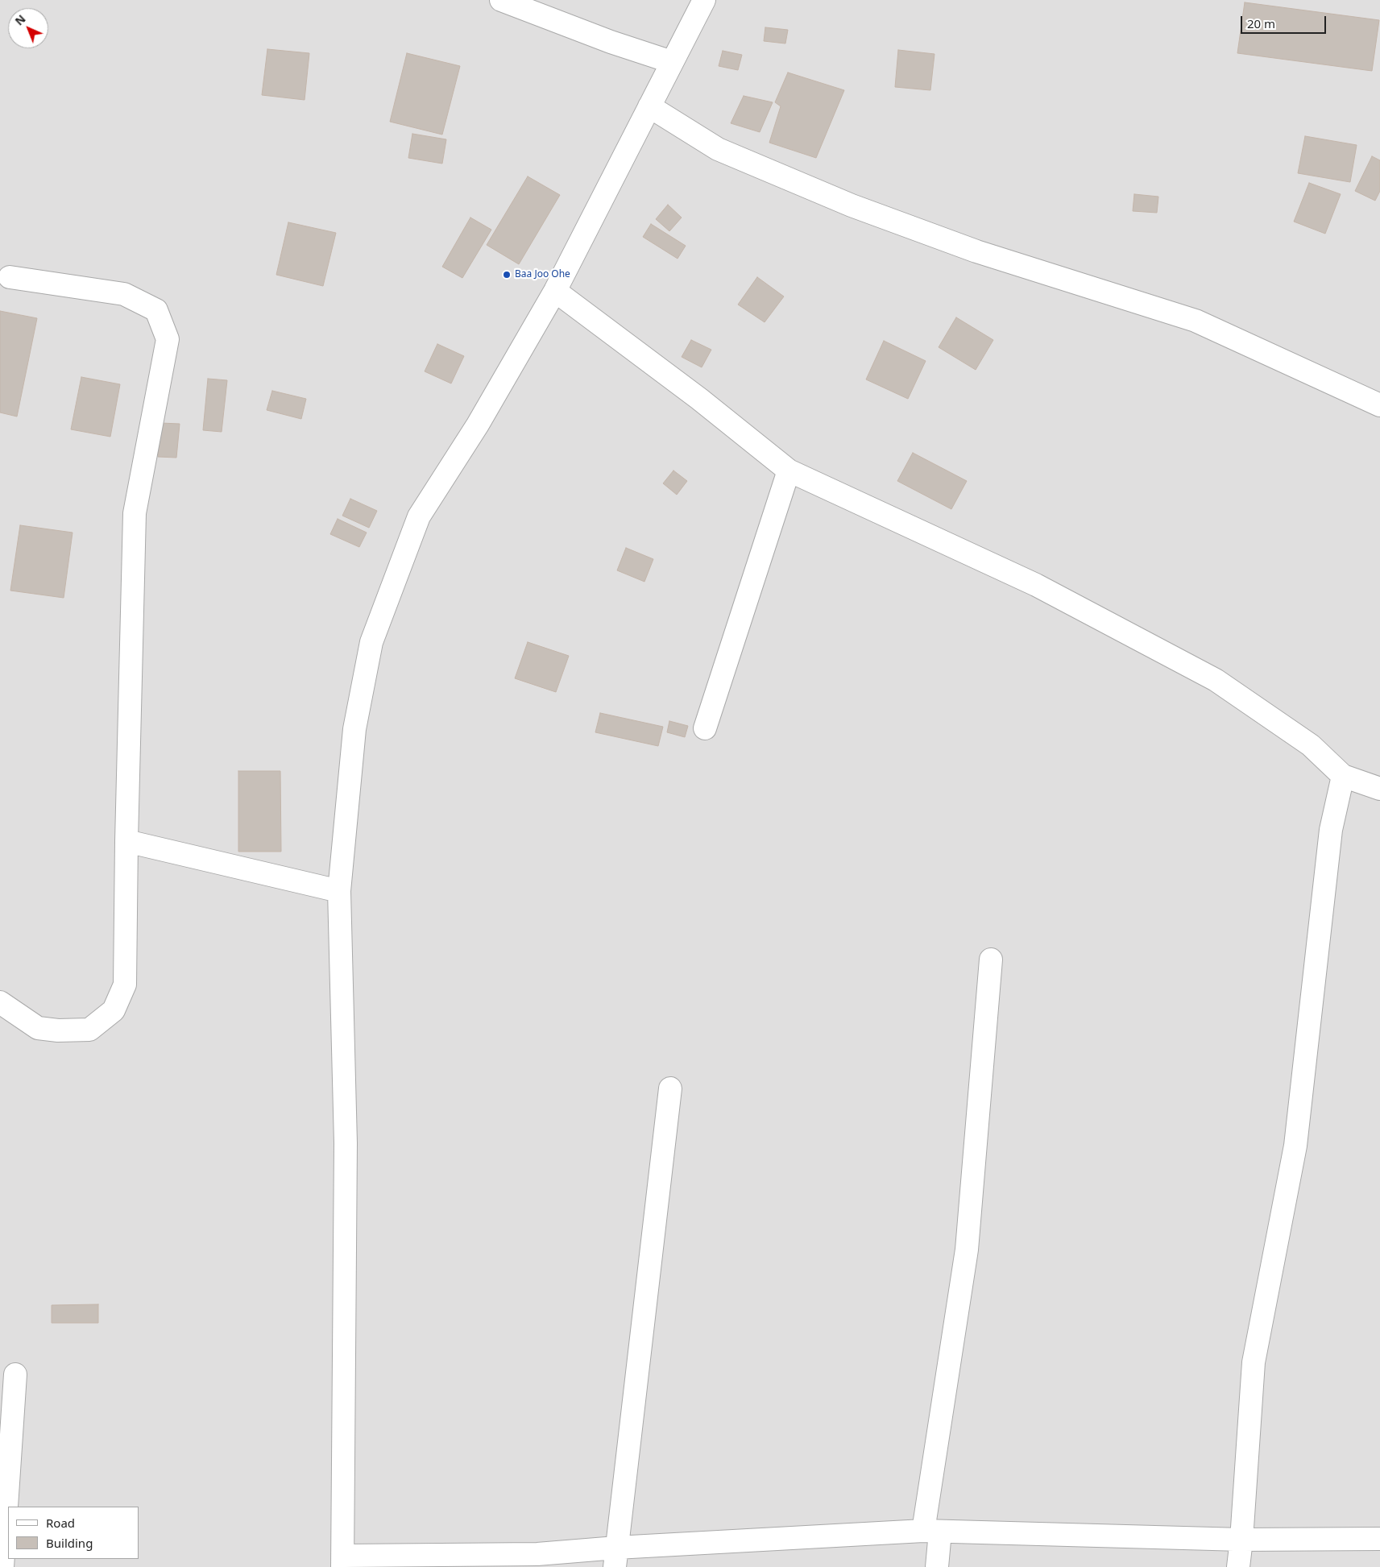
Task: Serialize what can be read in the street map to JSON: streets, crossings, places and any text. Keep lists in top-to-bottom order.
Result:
{
  "places": ["Baa Joo Ohe"],
  "legend": ["Road", "Building"],
  "scale_bar": "20 m",
  "north": "top left"
}
